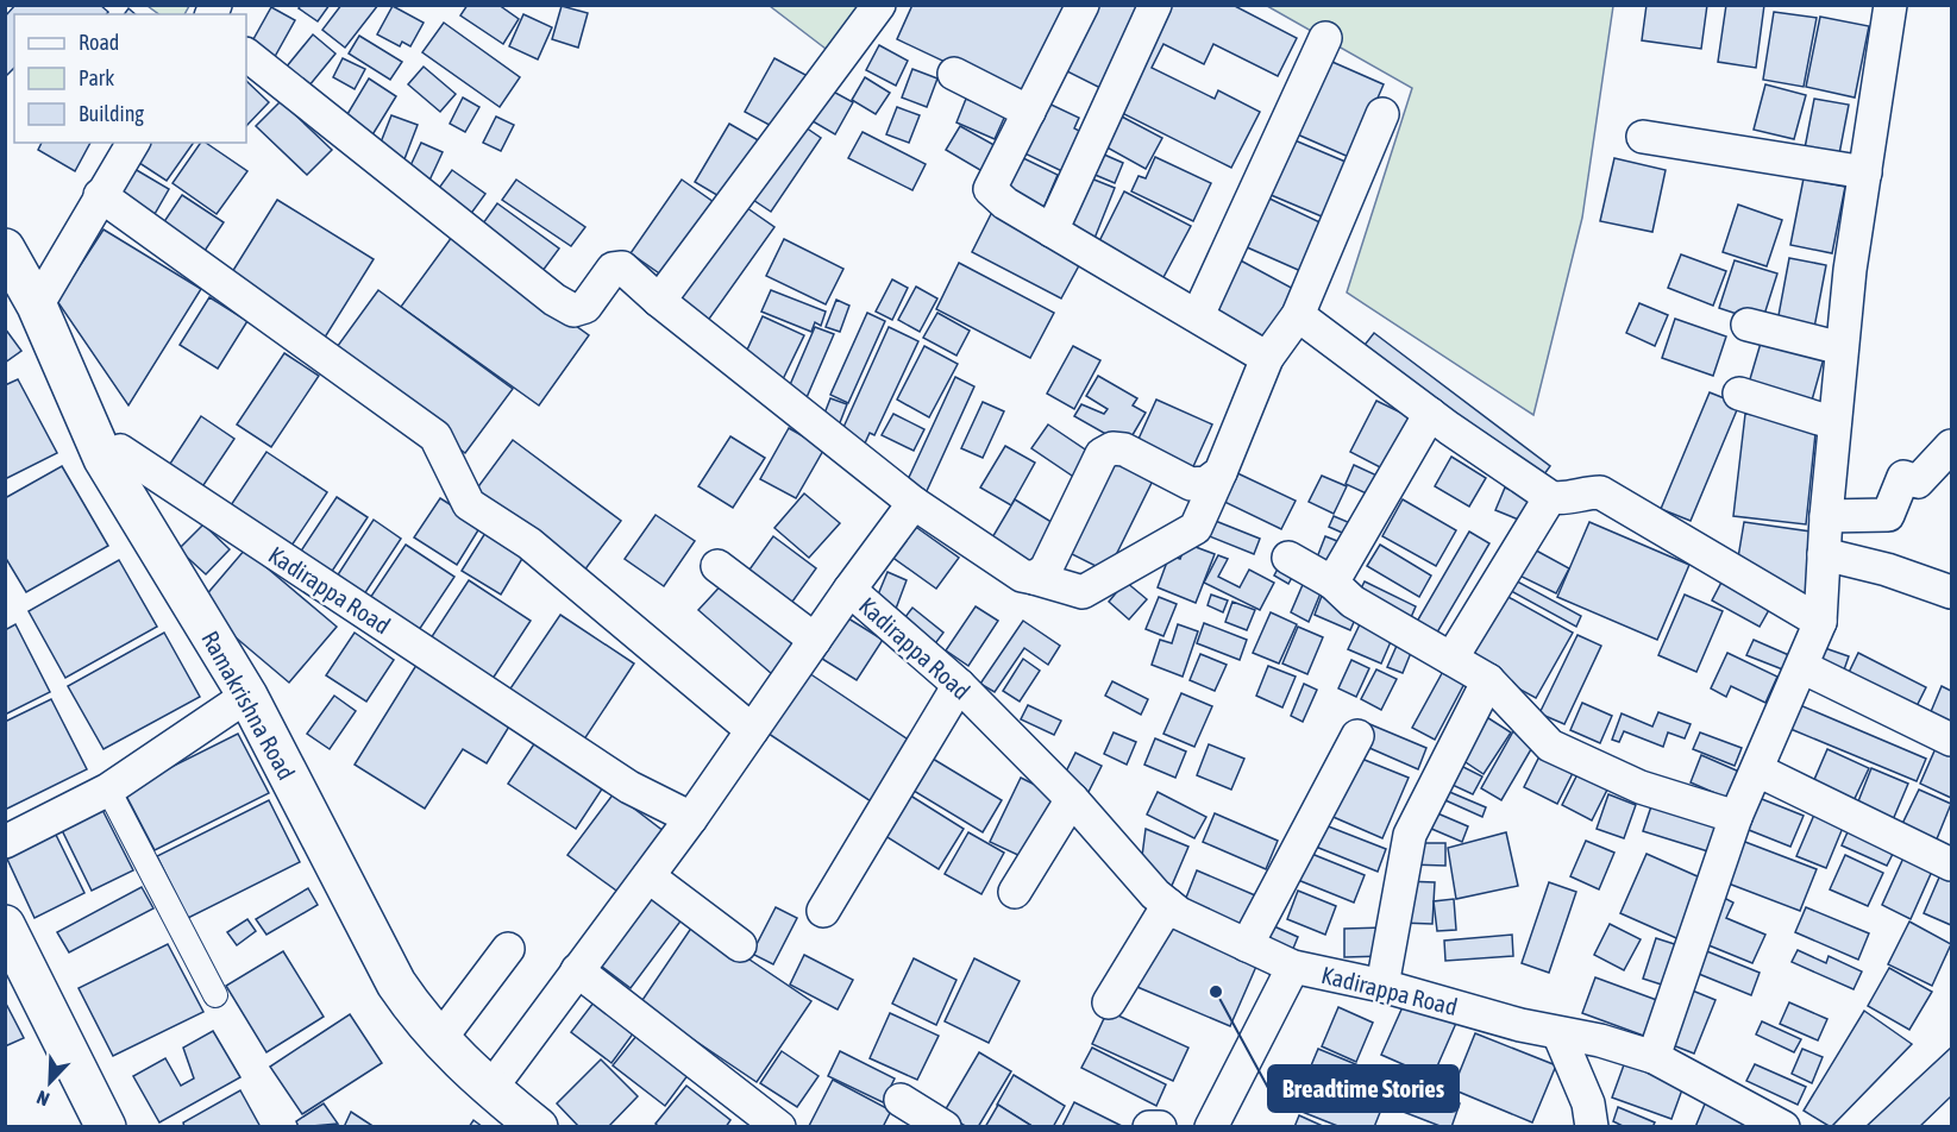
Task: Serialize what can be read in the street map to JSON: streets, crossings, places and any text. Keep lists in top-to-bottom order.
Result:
{
  "streets": {
    "street": ["Kadirappa Road", "Ramakrishna Road"]
  },
  "crossings": [
    ["Kadirappa Road", "Ramakrishna Road"]
  ],
  "places": ["Breadtime Stories"],
  "legend": ["Road", "Park", "Building"],
  "north": "bottom left"
}
